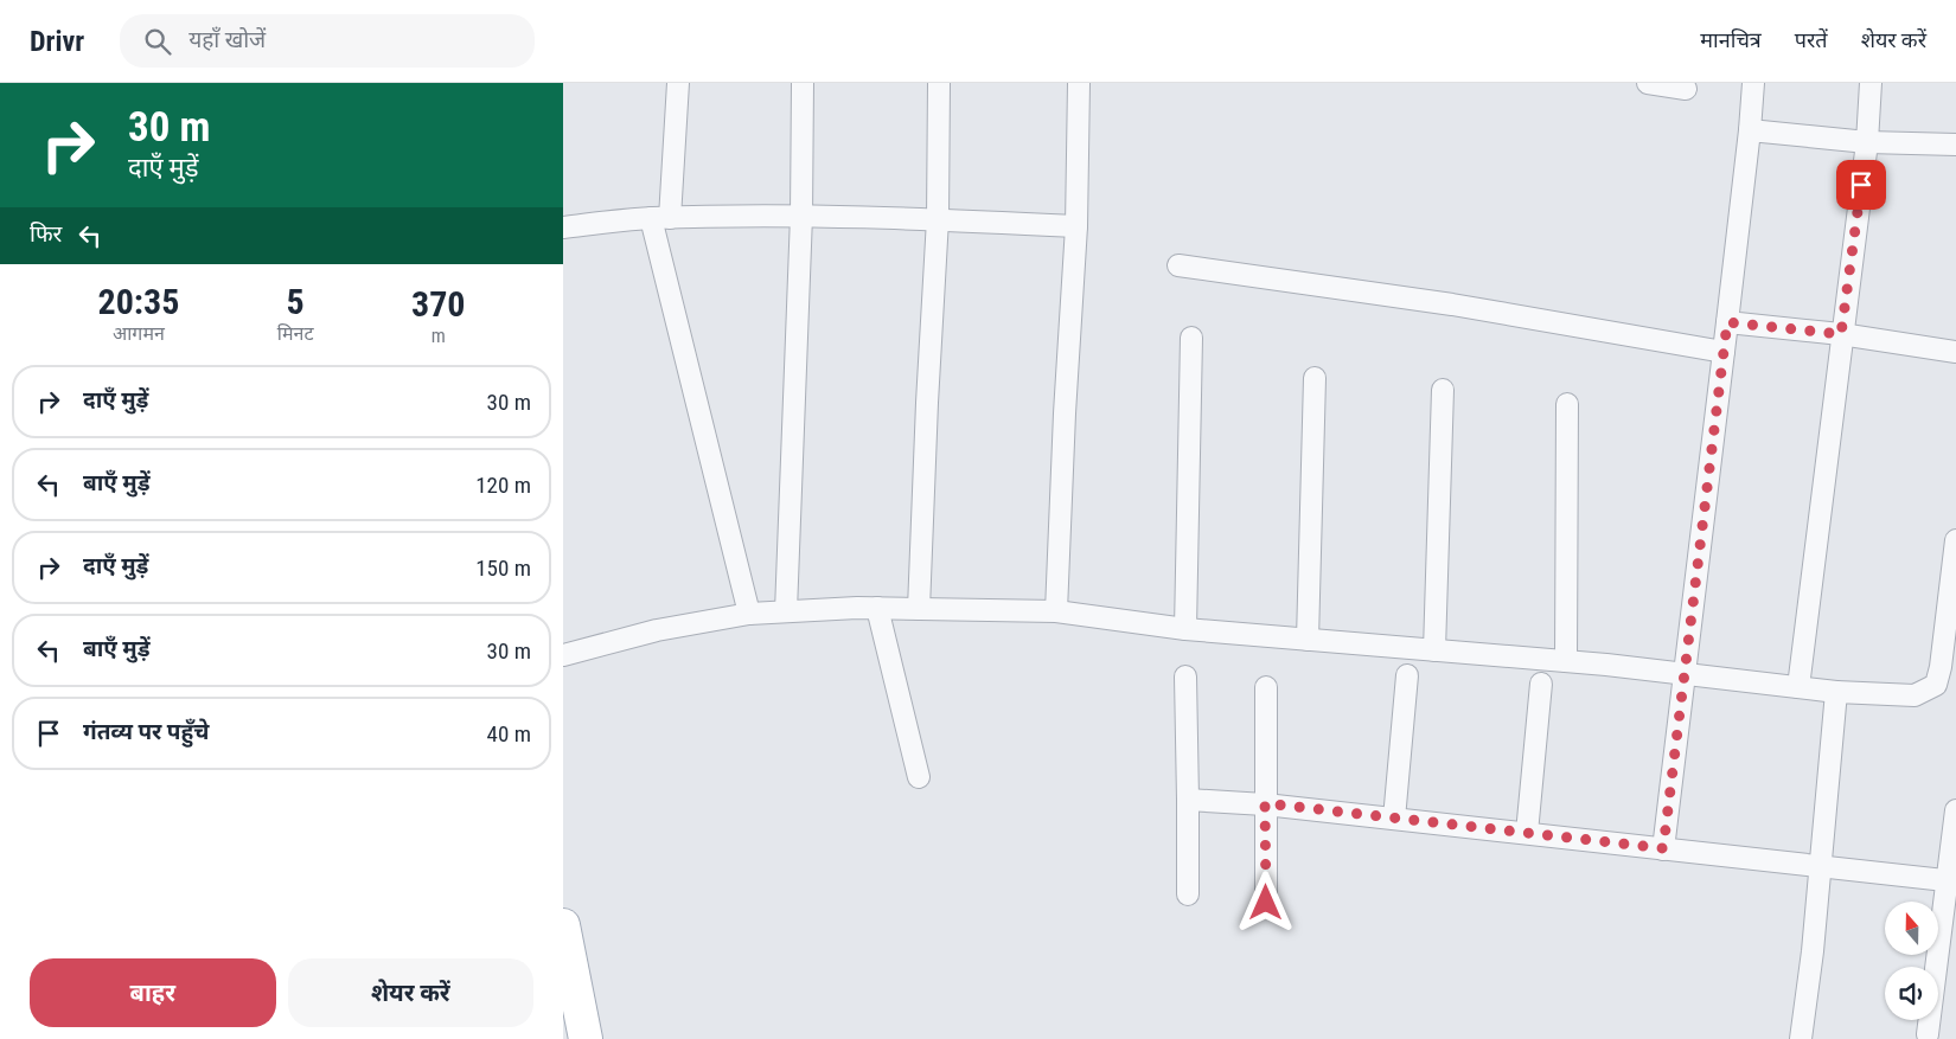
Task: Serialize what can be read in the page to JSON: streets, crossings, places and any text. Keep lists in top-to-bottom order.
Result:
{
  "north": "top",
  "page": {
    "header": "Drivr",
    "search": "यहाँ खोजें",
    "nav": ["मानचित्र", "परतें", "शेयर करें"],
    "turn": ["30 m", "दाएँ मुड़ें"],
    "then": "फिर",
    "eta": [
      "20:35",
      "आगमन",
      "5",
      "मिनट",
      "370",
      "m"
    ],
    "list": [
      {
        "name": "दाएँ मुड़ें",
        "value": "30 m"
      },
      {
        "name": "बाएँ मुड़ें",
        "value": "120 m"
      },
      {
        "name": "दाएँ मुड़ें",
        "value": "150 m"
      },
      {
        "name": "बाएँ मुड़ें",
        "value": "30 m"
      },
      {
        "name": "गंतव्य पर पहुँचे",
        "value": "40 m"
      }
    ],
    "buttons": ["बाहर", "शेयर करें"]
  }
}
